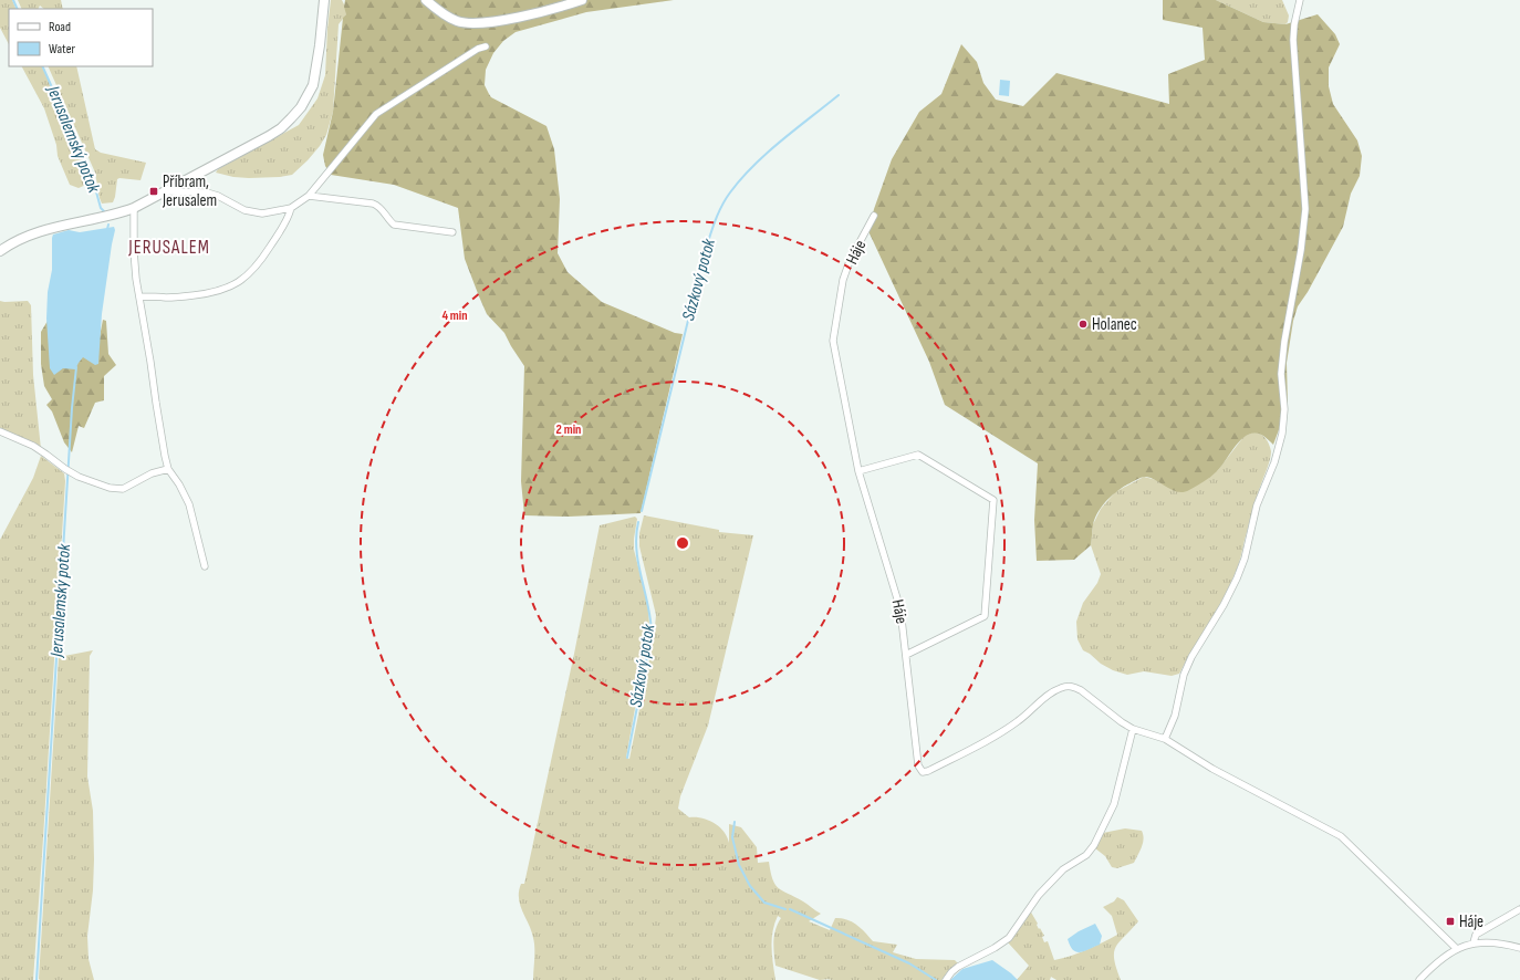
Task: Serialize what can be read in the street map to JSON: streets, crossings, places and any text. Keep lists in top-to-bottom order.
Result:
{
  "streets": {
    "street": ["Háje"]
  },
  "districts": ["JERUSALEM"],
  "water": ["Jerusalemský potok", "Sázkový potok"],
  "places": {
    "transit": ["Příbram, Jerusalem", "Háje"],
    "other": ["Holanec"]
  },
  "legend": ["Road", "Water"],
  "rings": ["4 min", "2 min"]
}
